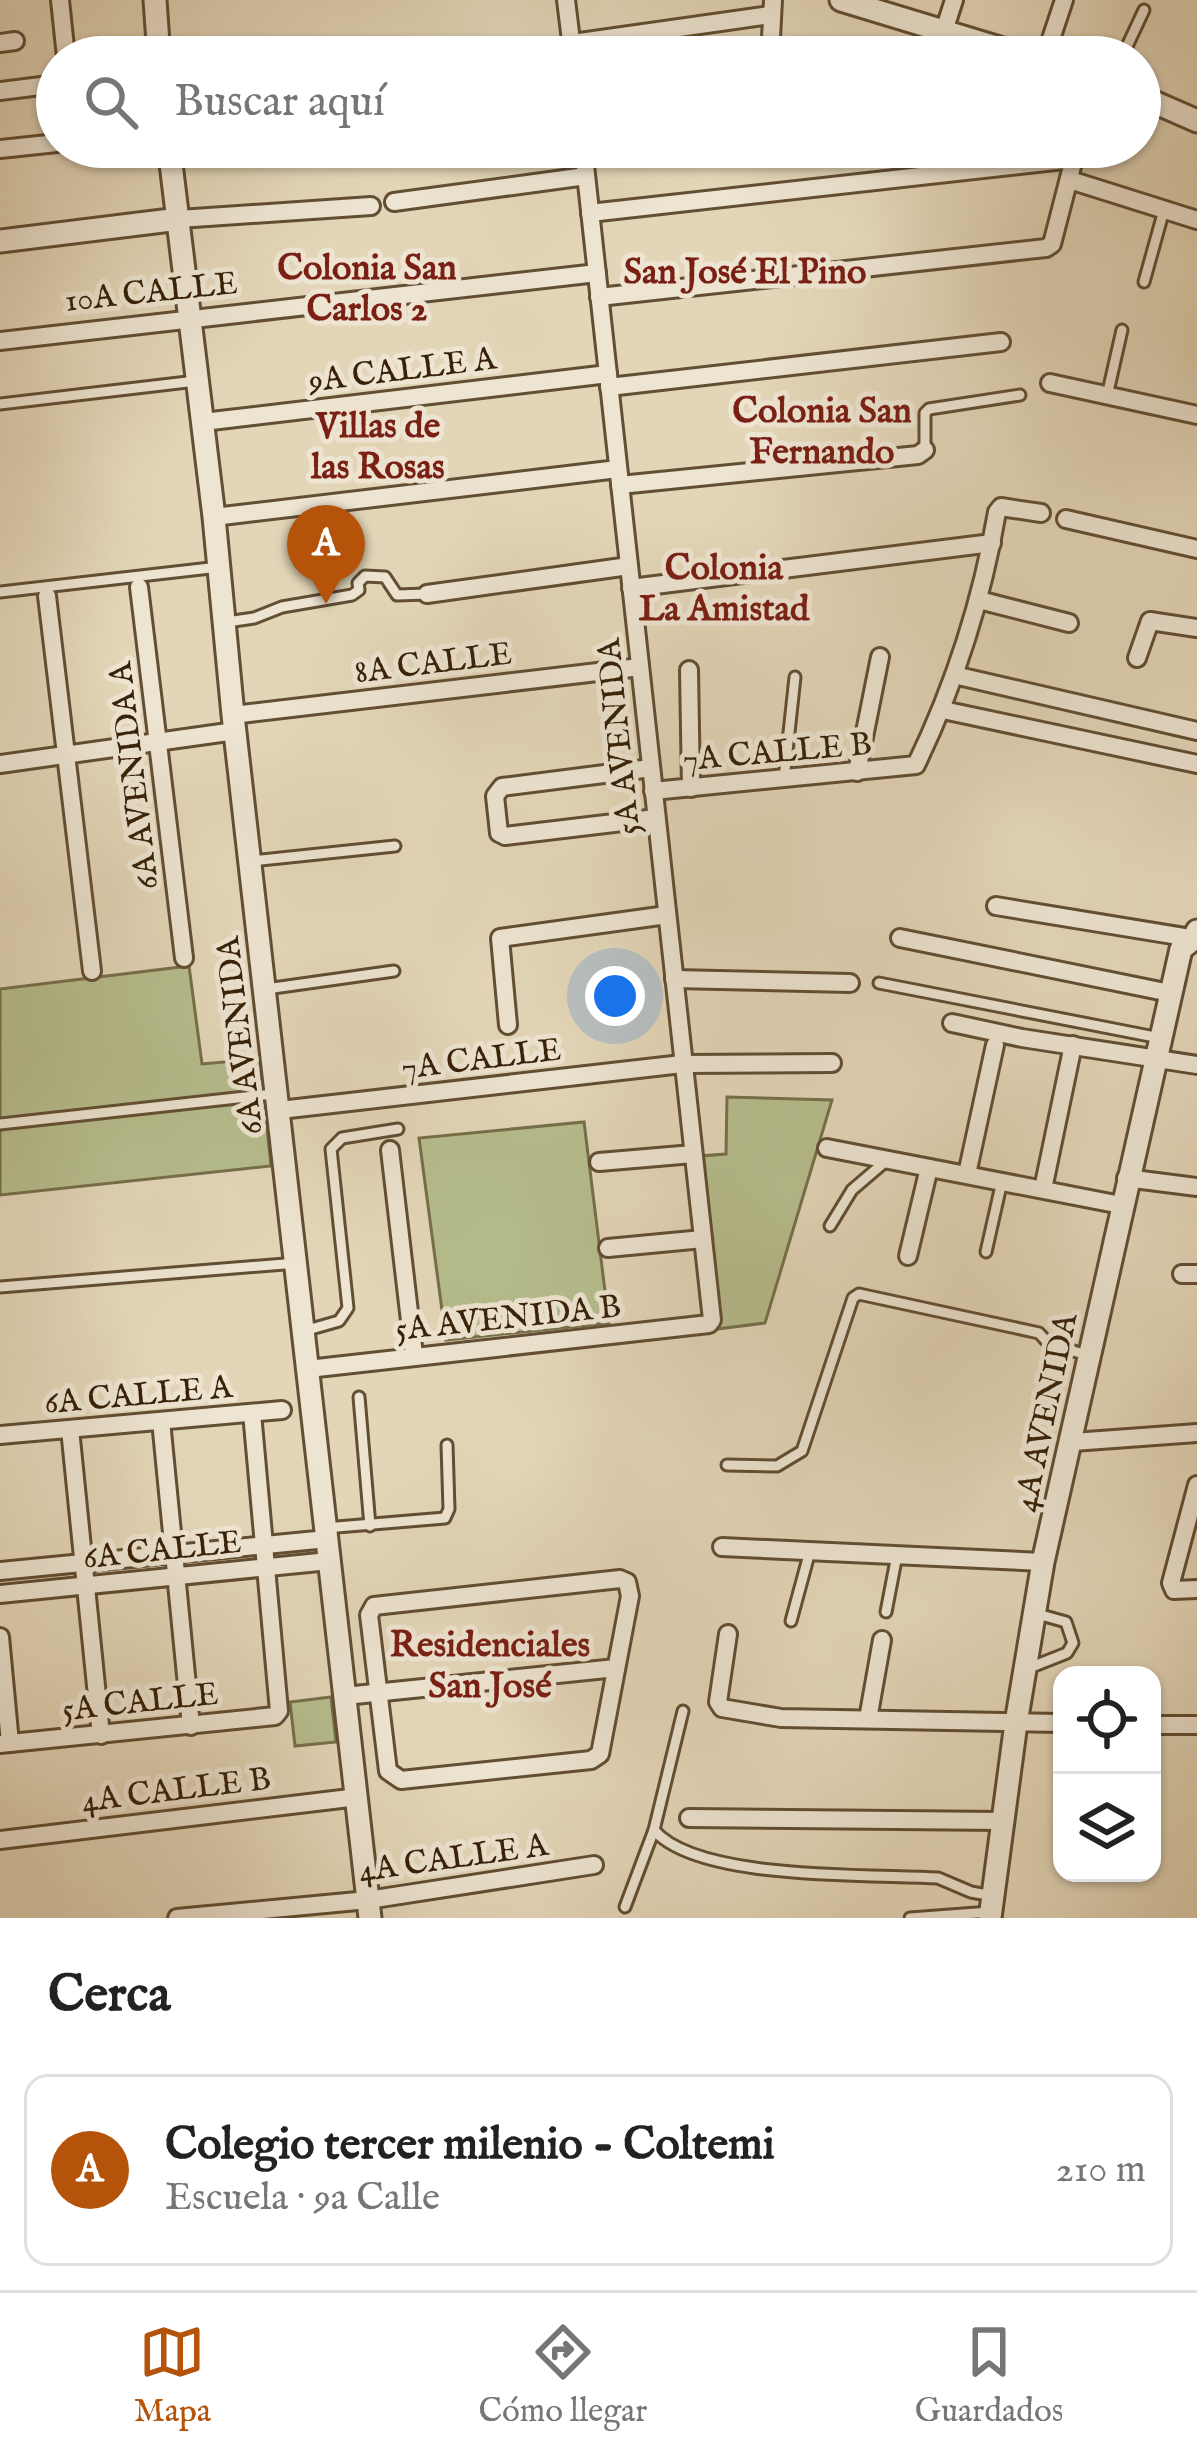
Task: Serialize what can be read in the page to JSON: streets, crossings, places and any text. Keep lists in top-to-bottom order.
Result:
{
  "streets": {
    "street": [
      "10A CALLE",
      "9A CALLE A",
      "8A CALLE",
      "5A AVENIDA",
      "7A CALLE B",
      "6A AVENIDA A",
      "6A AVENIDA",
      "7A CALLE",
      "5A AVENIDA B",
      "6A CALLE A",
      "4A AVENIDA",
      "6A CALLE",
      "5A CALLE",
      "4A CALLE B",
      "4A CALLE A"
    ]
  },
  "crossings": [
    ["10A CALLE", "5A AVENIDA"],
    ["10A CALLE", "6A AVENIDA"],
    ["9A CALLE A", "5A AVENIDA"],
    ["9A CALLE A", "6A AVENIDA"],
    ["8A CALLE", "5A AVENIDA"],
    ["8A CALLE", "6A AVENIDA A"],
    ["8A CALLE", "6A AVENIDA"],
    ["5A AVENIDA", "7A CALLE B"],
    ["5A AVENIDA", "7A CALLE"],
    ["5A AVENIDA", "5A AVENIDA B"],
    ["6A AVENIDA", "7A CALLE"],
    ["6A AVENIDA", "5A AVENIDA B"],
    ["6A AVENIDA", "6A CALLE"],
    ["6A AVENIDA", "4A CALLE B"],
    ["6A AVENIDA", "4A CALLE A"],
    ["6A CALLE", "5A CALLE"]
  ],
  "districts": [
    "Colonia San Carlos 2",
    "San José El Pino",
    "Colonia San Fernando",
    "Villas de las Rosas",
    "Colonia La Amistad",
    "Residenciales San José"
  ],
  "page": {
    "search": "Buscar aquí",
    "pins": "A",
    "heading": "Cerca",
    "list": [
      {
        "mark": "A",
        "name": "Colegio tercer milenio - Coltemi",
        "note": "Escuela · 9a Calle",
        "value": "210 m"
      }
    ],
    "nav": ["Mapa", "Cómo llegar", "Guardados"]
  }
}
